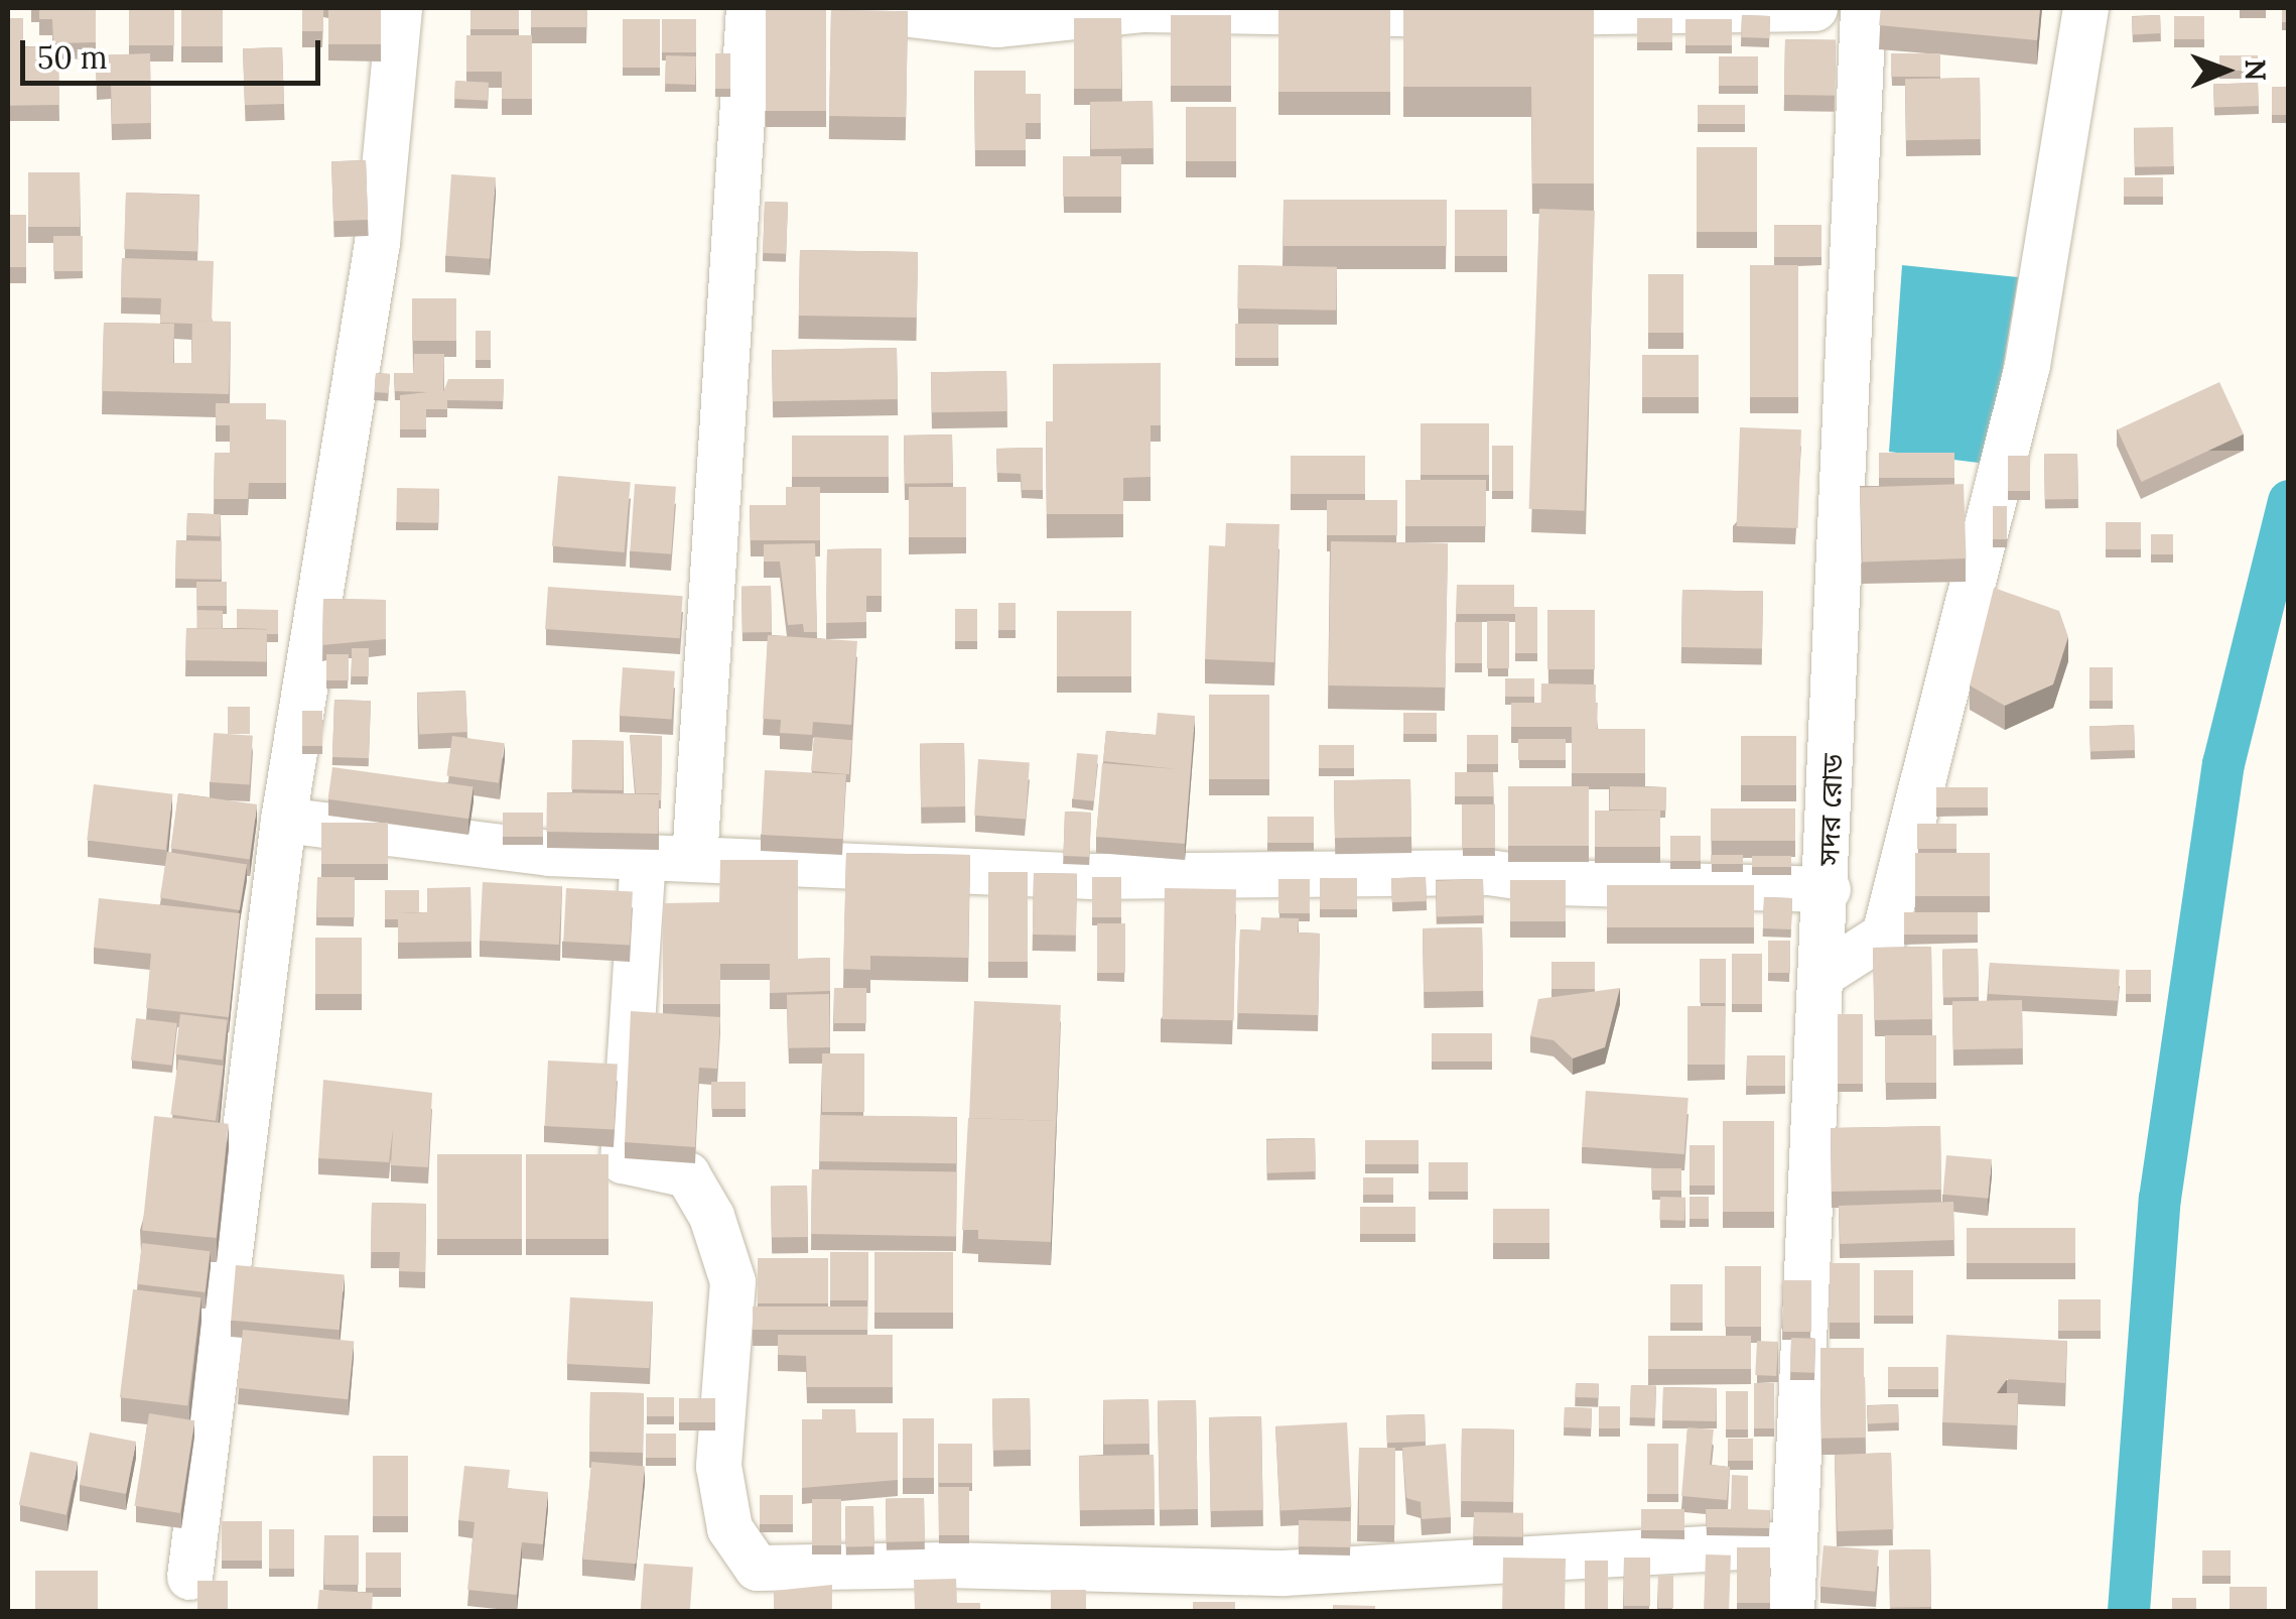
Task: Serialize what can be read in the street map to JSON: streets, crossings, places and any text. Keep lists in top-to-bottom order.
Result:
{
  "streets": {
    "street": ["সদর রোড"]
  },
  "scale_bar": "50 m",
  "north": "right"
}
